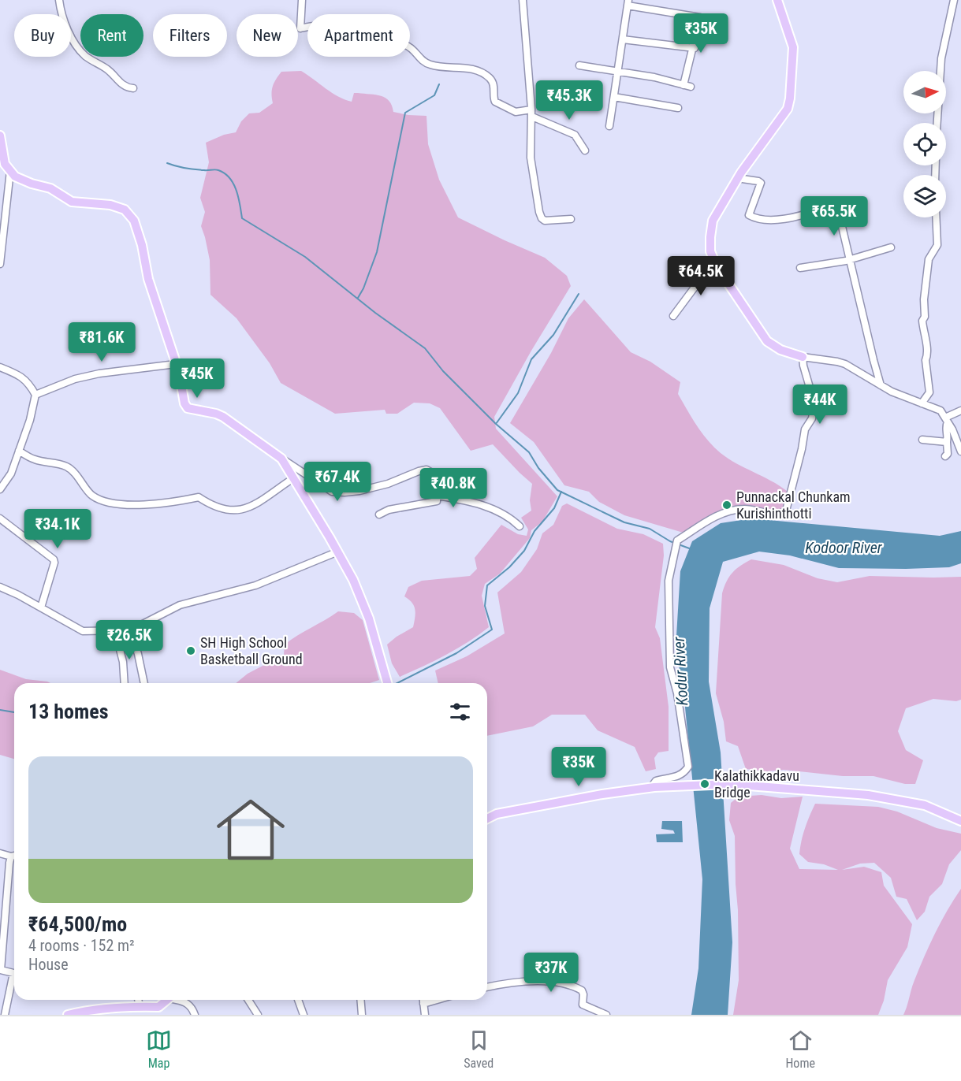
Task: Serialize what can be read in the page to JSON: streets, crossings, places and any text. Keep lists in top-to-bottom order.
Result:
{
  "water": ["Kodoor River", "Kodur River"],
  "places": ["Punnackal Chunkam Kurishinthotti", "SH High School Basketball Ground", "Kalathikkadavu Bridge"],
  "north": "right",
  "page": {
    "price": [
      "₹35K",
      "₹45.3K",
      "₹65.5K",
      "₹64.5K",
      "₹81.6K",
      "₹45K",
      "₹44K",
      "₹67.4K",
      "₹40.8K",
      "₹34.1K",
      "₹26.5K",
      "₹35K",
      "₹37K"
    ],
    "chip": [
      "Buy",
      "Rent",
      "Filters",
      "New",
      "Apartment"
    ],
    "heading": "13 homes",
    "list": [
      {
        "name": "₹64,500/mo",
        "note": "4 rooms · 152 m² · House"
      }
    ],
    "tabs": ["Map", "Saved", "Home"]
  }
}
